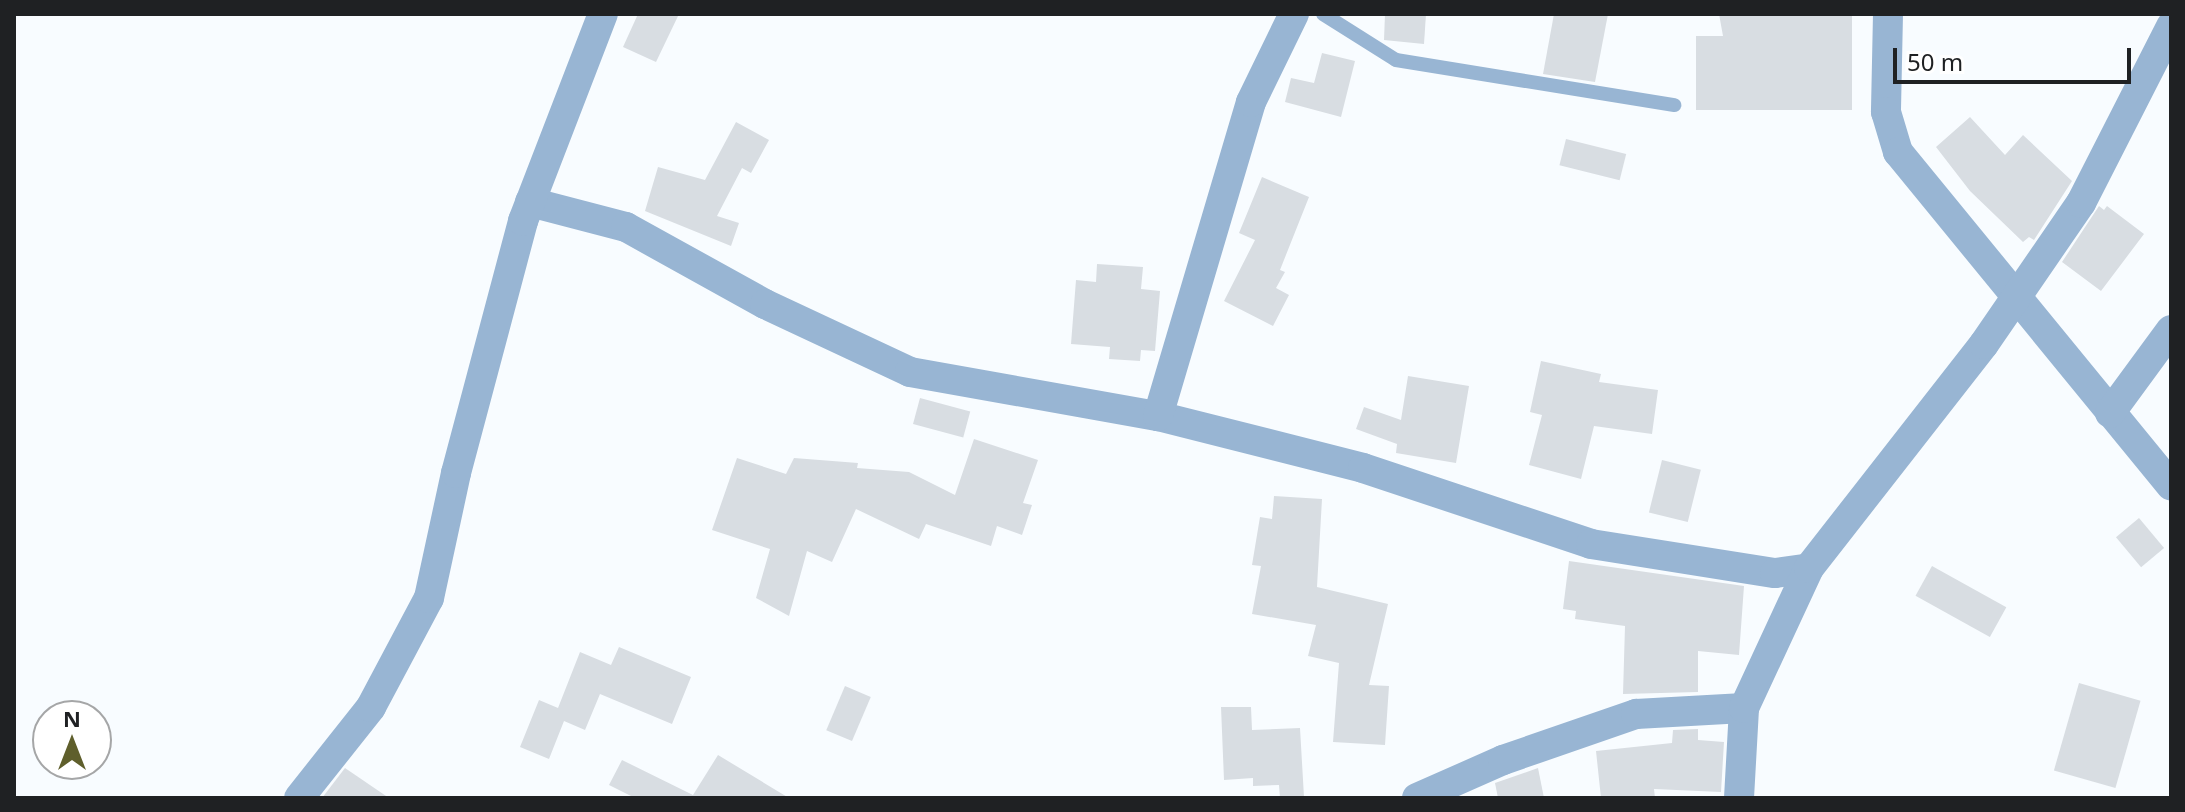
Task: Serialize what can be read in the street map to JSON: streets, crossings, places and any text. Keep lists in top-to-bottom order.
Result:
{
  "scale_bar": "50 m",
  "north": "top"
}
